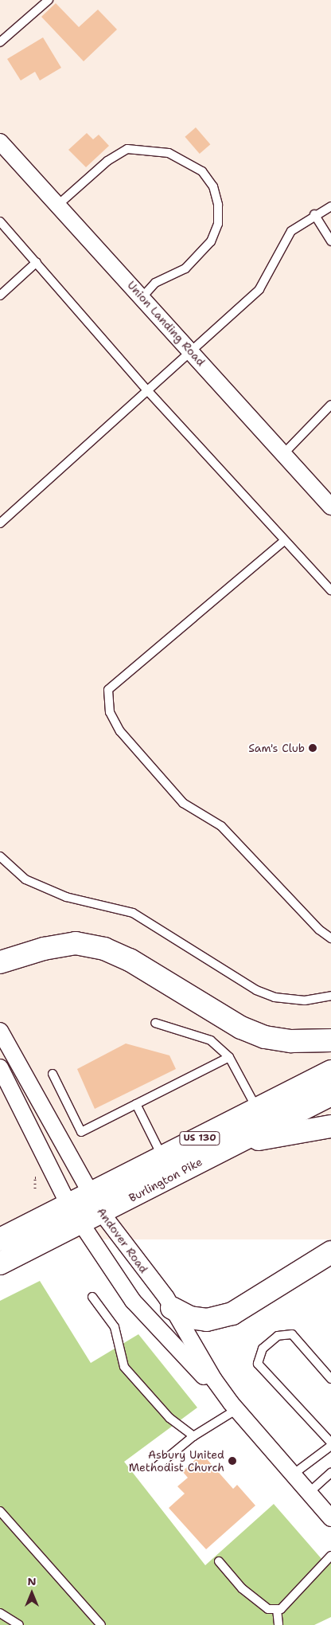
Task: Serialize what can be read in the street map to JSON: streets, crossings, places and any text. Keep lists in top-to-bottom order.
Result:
{
  "streets": {
    "highway": ["US 130", "Burlington Pike"],
    "street": ["Union Landing Road", "Andover Road"]
  },
  "crossings": [
    ["Burlington Pike", "Andover Road"]
  ],
  "places": ["Sam's Club", "Asbury United Methodist Church"],
  "north": "top"
}
